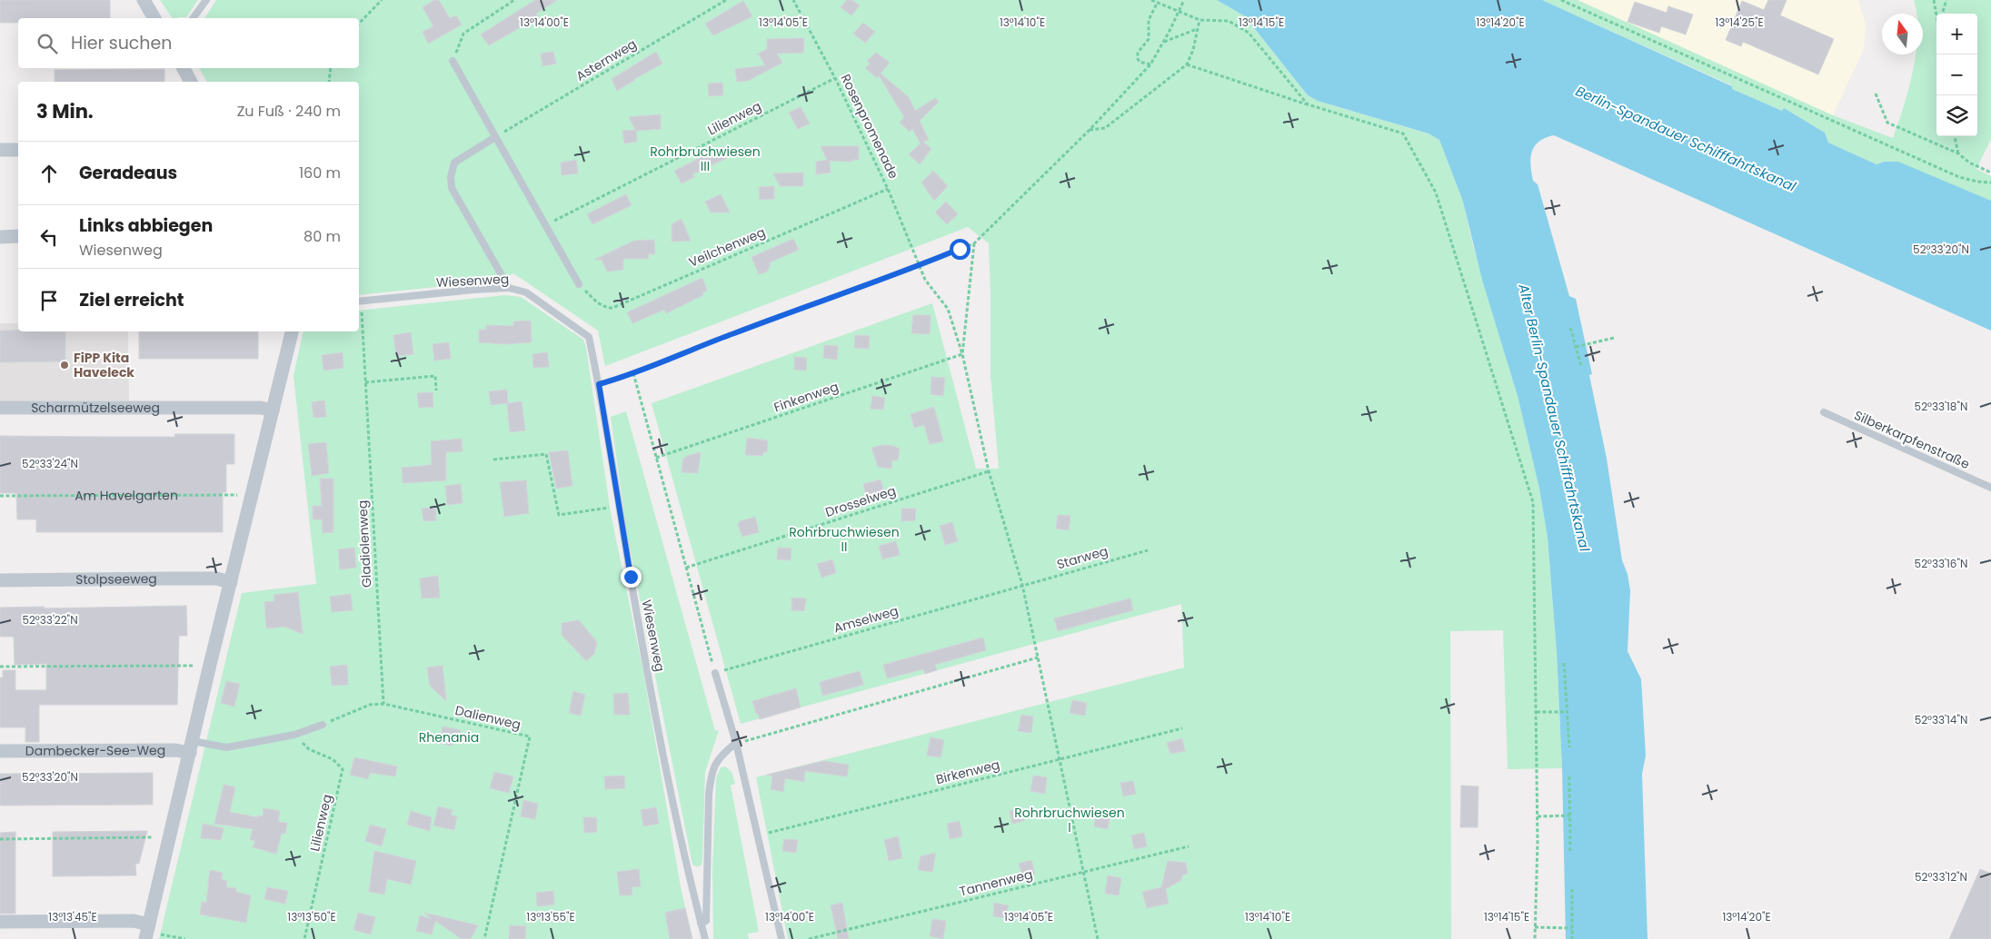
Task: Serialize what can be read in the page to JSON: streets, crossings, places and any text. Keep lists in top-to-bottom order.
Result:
{
  "streets": {
    "street": ["Scharmützelseeweg", "Stolpseeweg", "Dambecker-See-Weg"],
    "lane": ["Wiesenweg", "Silberkarpfenstraße"],
    "path": [
      "Asternweg",
      "Lilienweg",
      "Rosenpromenade",
      "Veilchenweg",
      "Finkenweg",
      "Am Havelgarten",
      "Drosselweg",
      "Gladiolenweg",
      "Starweg",
      "Amselweg",
      "Dalienweg",
      "Birkenweg",
      "Tannenweg"
    ]
  },
  "crossings": [
    ["Lilienweg", "Rosenpromenade"],
    ["Rosenpromenade", "Veilchenweg"],
    ["Rosenpromenade", "Finkenweg"],
    ["Wiesenweg", "Gladiolenweg"],
    ["Gladiolenweg", "Dalienweg"],
    ["Starweg", "Amselweg"]
  ],
  "water": ["Berlin-Spandauer Schifffahrtskanal", "Alter Berlin-Spandauer Schifffahrtskanal"],
  "parks": [
    "Rohrbruchwiesen III",
    "Rohrbruchwiesen II",
    "Rhenania",
    "Rohrbruchwiesen I"
  ],
  "places": ["FiPP Kita Haveleck"],
  "north": "top",
  "page": {
    "map_buttons": ["+", "−"],
    "search": "Hier suchen",
    "heading": ["3 Min.", "Zu Fuß · 240 m"],
    "list": [
      ["Geradeaus", "160 m"],
      ["Links abbiegen", "Wiesenweg", "80 m"],
      "Ziel erreicht"
    ]
  },
  "coordinates": [
    "13°14'00\"E",
    "13°14'05\"E",
    "13°14'10\"E",
    "13°14'15\"E",
    "13°14'20\"E",
    "13°14'25\"E",
    "52°33'20\"N",
    "52°33'18\"N",
    "52°33'24\"N",
    "52°33'16\"N",
    "52°33'22\"N",
    "52°33'14\"N",
    "52°33'12\"N",
    "13°13'45\"E",
    "13°13'50\"E",
    "13°13'55\"E"
  ]
}
